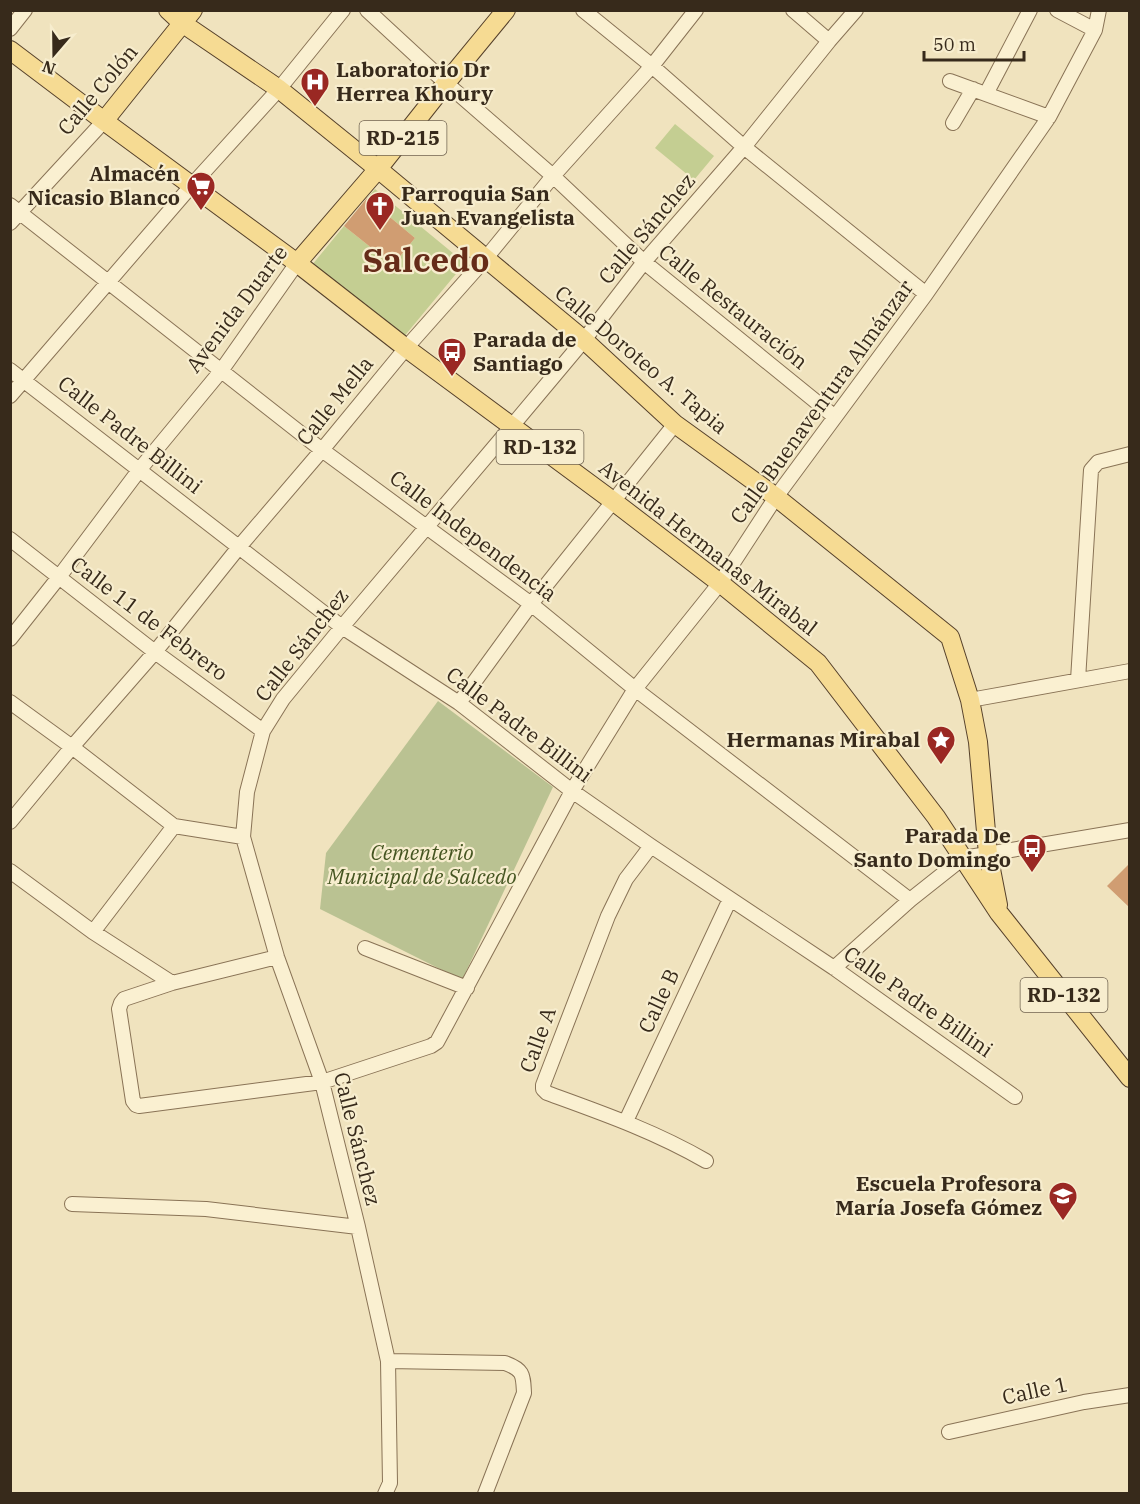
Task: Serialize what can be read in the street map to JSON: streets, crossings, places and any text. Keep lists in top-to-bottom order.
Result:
{
  "streets": {
    "main road": [
      "Calle Colón",
      "RD-215",
      "Avenida Duarte",
      "Calle Doroteo A. Tapia",
      "RD-132",
      "Avenida Hermanas Mirabal"
    ],
    "street": [
      "Calle Sánchez",
      "Calle Restauración",
      "Calle Mella",
      "Calle Buenaventura Almánzar",
      "Calle Padre Billini",
      "Calle Independencia",
      "Calle 11 de Febrero",
      "Calle B",
      "Calle A",
      "Calle 1"
    ]
  },
  "crossings": [
    ["Calle Colón", "Calle Doroteo A. Tapia"],
    ["Calle Colón", "Calle Independencia"],
    ["Calle Colón", "Avenida Hermanas Mirabal"],
    ["Calle Sánchez", "Calle Restauración"],
    ["Calle Sánchez", "Calle Doroteo A. Tapia"],
    ["Calle Sánchez", "Calle Buenaventura Almánzar"],
    ["Calle Sánchez", "Calle Padre Billini"],
    ["Calle Sánchez", "Calle Independencia"],
    ["Calle Sánchez", "Avenida Hermanas Mirabal"],
    ["Calle Sánchez", "Calle 11 de Febrero"],
    ["Calle Restauración", "Avenida Duarte"],
    ["Calle Restauración", "Calle Mella"],
    ["Calle Restauración", "Calle Buenaventura Almánzar"],
    ["Avenida Duarte", "Calle Doroteo A. Tapia"],
    ["Avenida Duarte", "Calle Padre Billini"],
    ["Avenida Duarte", "Calle Independencia"],
    ["Avenida Duarte", "Avenida Hermanas Mirabal"],
    ["Avenida Duarte", "Calle 11 de Febrero"],
    ["Calle Doroteo A. Tapia", "Calle Mella"],
    ["Calle Doroteo A. Tapia", "Calle Buenaventura Almánzar"],
    ["Calle Doroteo A. Tapia", "Avenida Hermanas Mirabal"],
    ["Calle Mella", "Calle Padre Billini"],
    ["Calle Mella", "Calle Independencia"],
    ["Calle Mella", "Avenida Hermanas Mirabal"],
    ["Calle Mella", "Calle 11 de Febrero"],
    ["Calle Buenaventura Almánzar", "Calle Padre Billini"],
    ["Calle Buenaventura Almánzar", "Calle Independencia"],
    ["Calle Buenaventura Almánzar", "Avenida Hermanas Mirabal"],
    ["Calle Padre Billini", "Calle B"],
    ["Calle Padre Billini", "Calle A"],
    ["Calle B", "Calle A"]
  ],
  "districts": ["Salcedo"],
  "parks": ["Cementerio Municipal de Salcedo"],
  "places": {
    "hospital": ["Laboratorio Dr Herrea Khoury"],
    "supermarket": ["Almacén Nicasio Blanco"],
    "church": ["Parroquia San Juan Evangelista"],
    "bus stop": ["Parada de Santiago", "Parada De Santo Domingo"],
    "place": ["Hermanas Mirabal"],
    "school or university": ["Escuela Profesora María Josefa Gómez"]
  },
  "scale_bar": "50 m",
  "north": "bottom"
}
